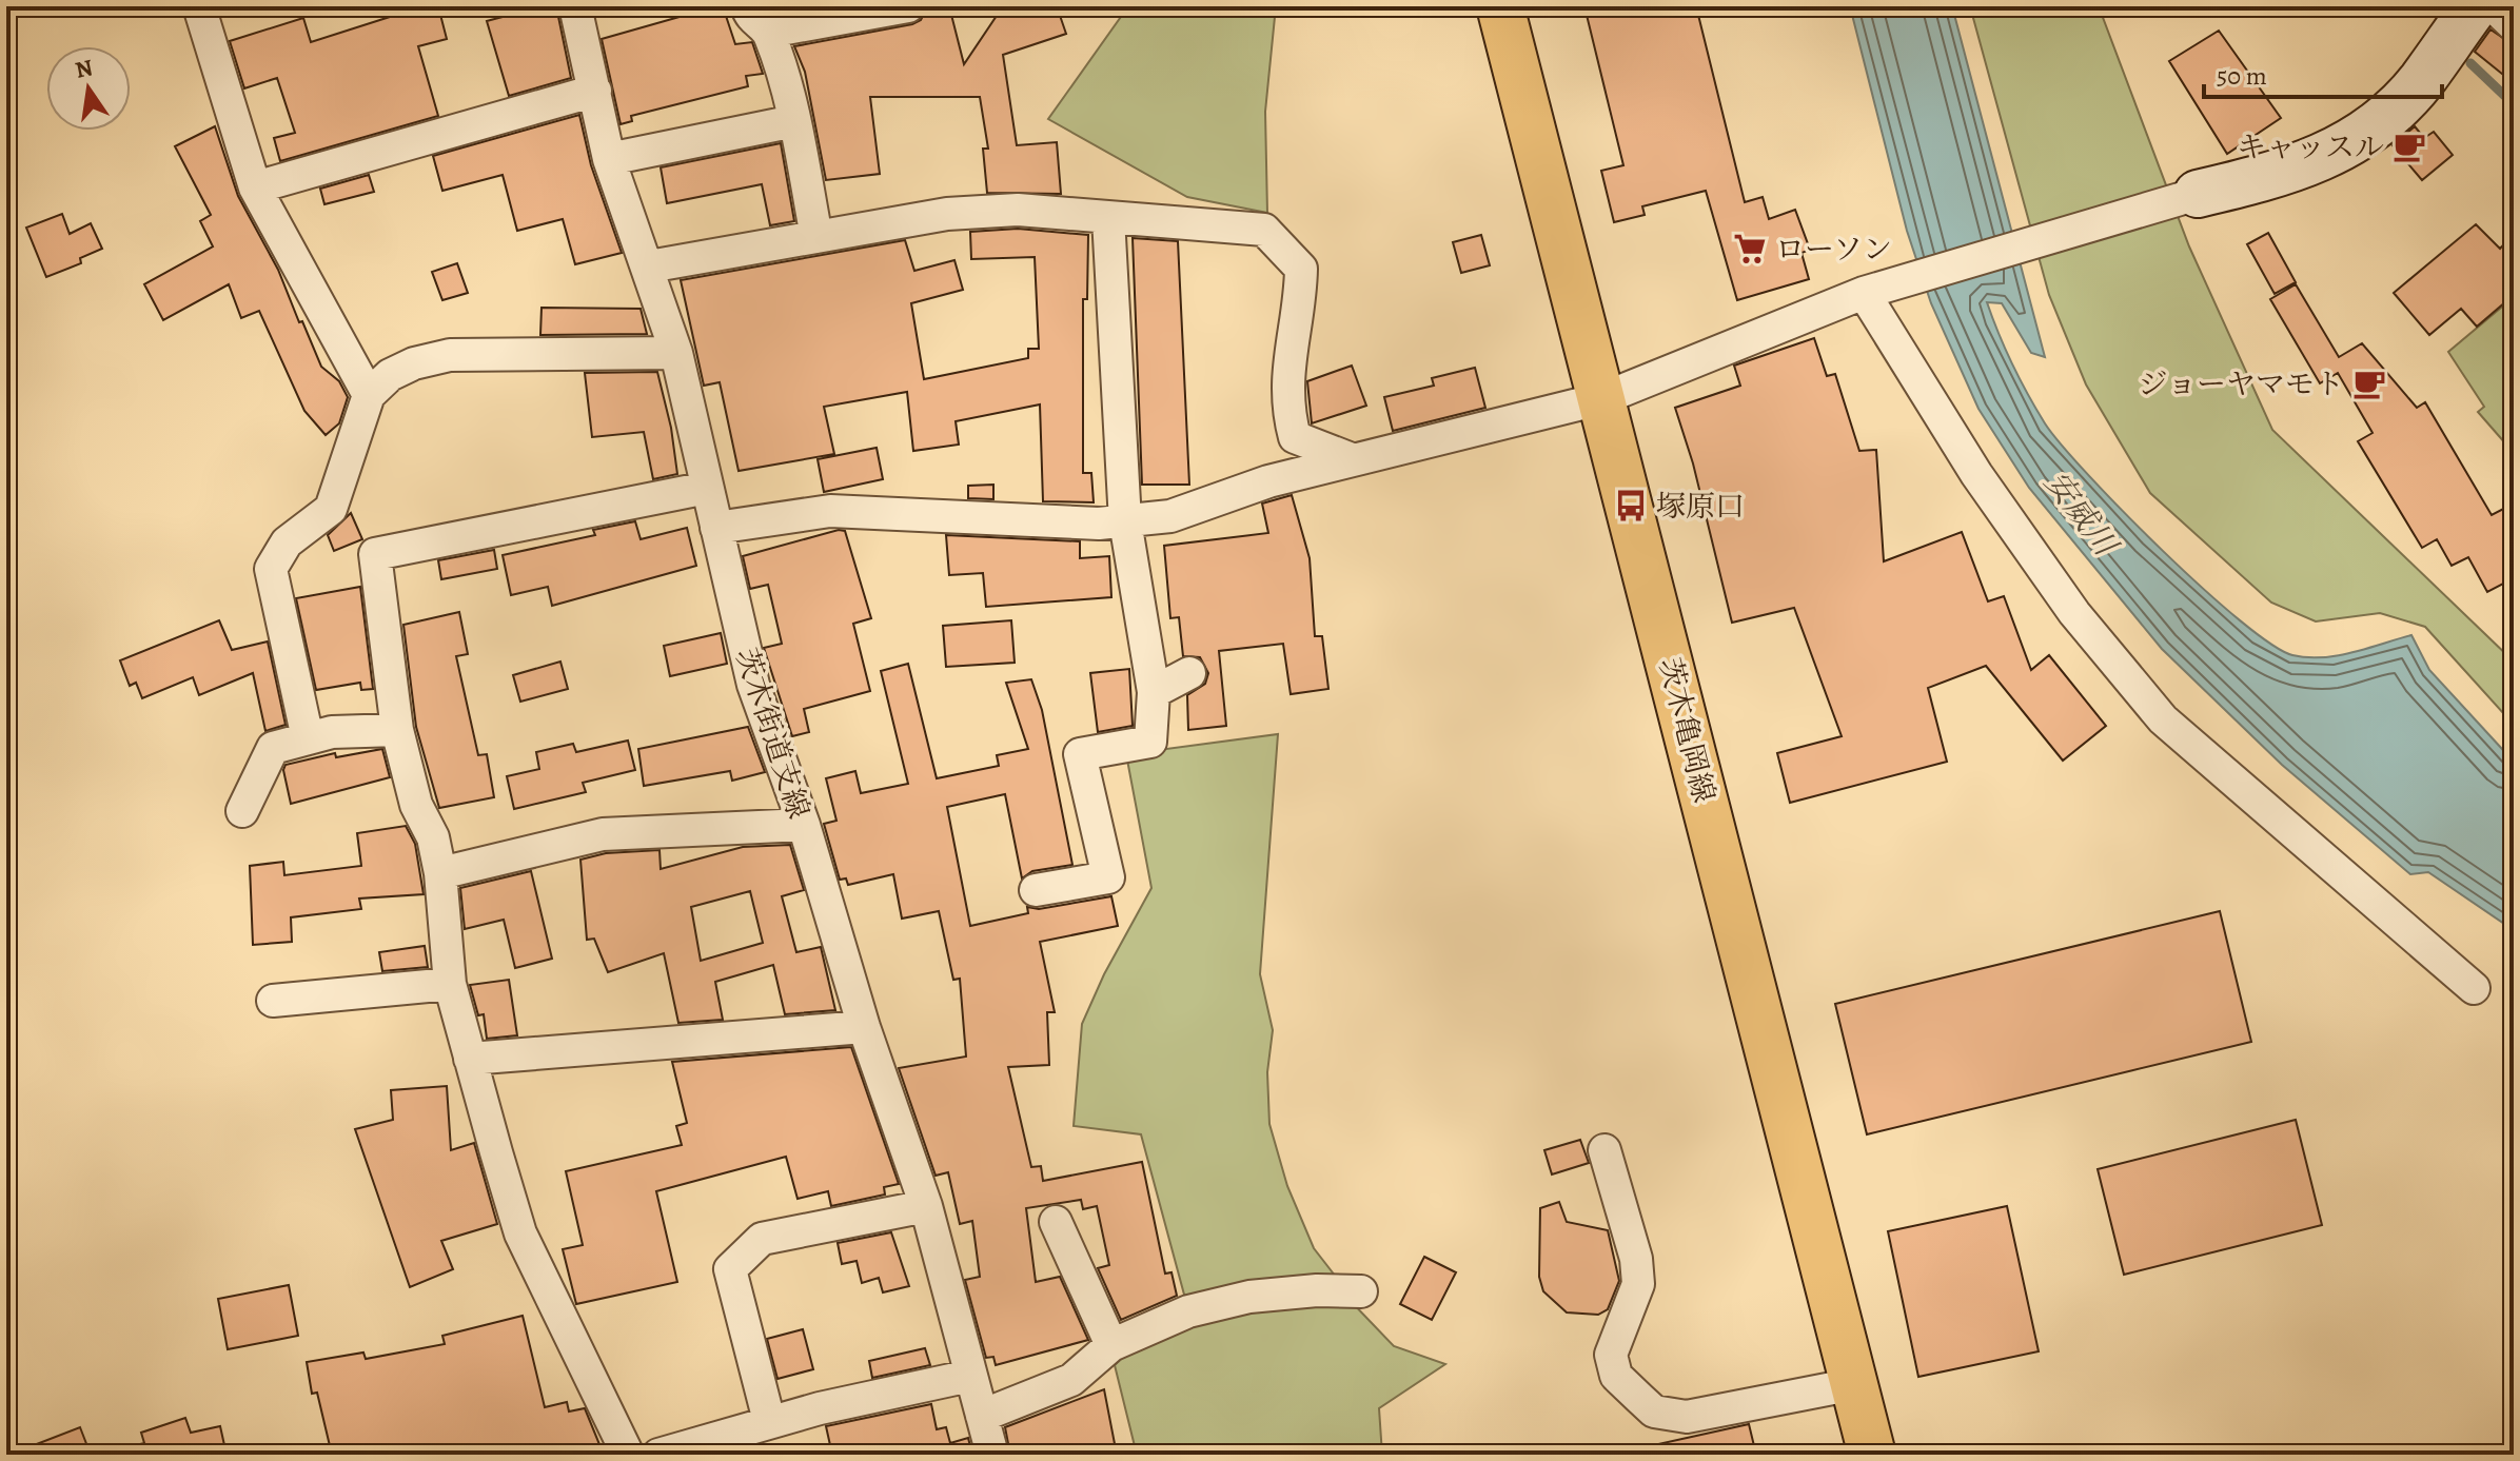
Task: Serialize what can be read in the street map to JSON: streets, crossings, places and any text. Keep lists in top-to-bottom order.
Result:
{
  "streets": {
    "main road": ["茨木亀岡線"],
    "street": ["茨木街道支線"]
  },
  "water": ["安威川"],
  "places": {
    "cafe": ["キャッスル", "ジョーヤマモト"],
    "supermarket": ["ローソン"],
    "bus stop": ["塚原口"]
  },
  "scale_bar": "50 m",
  "north": "top"
}
